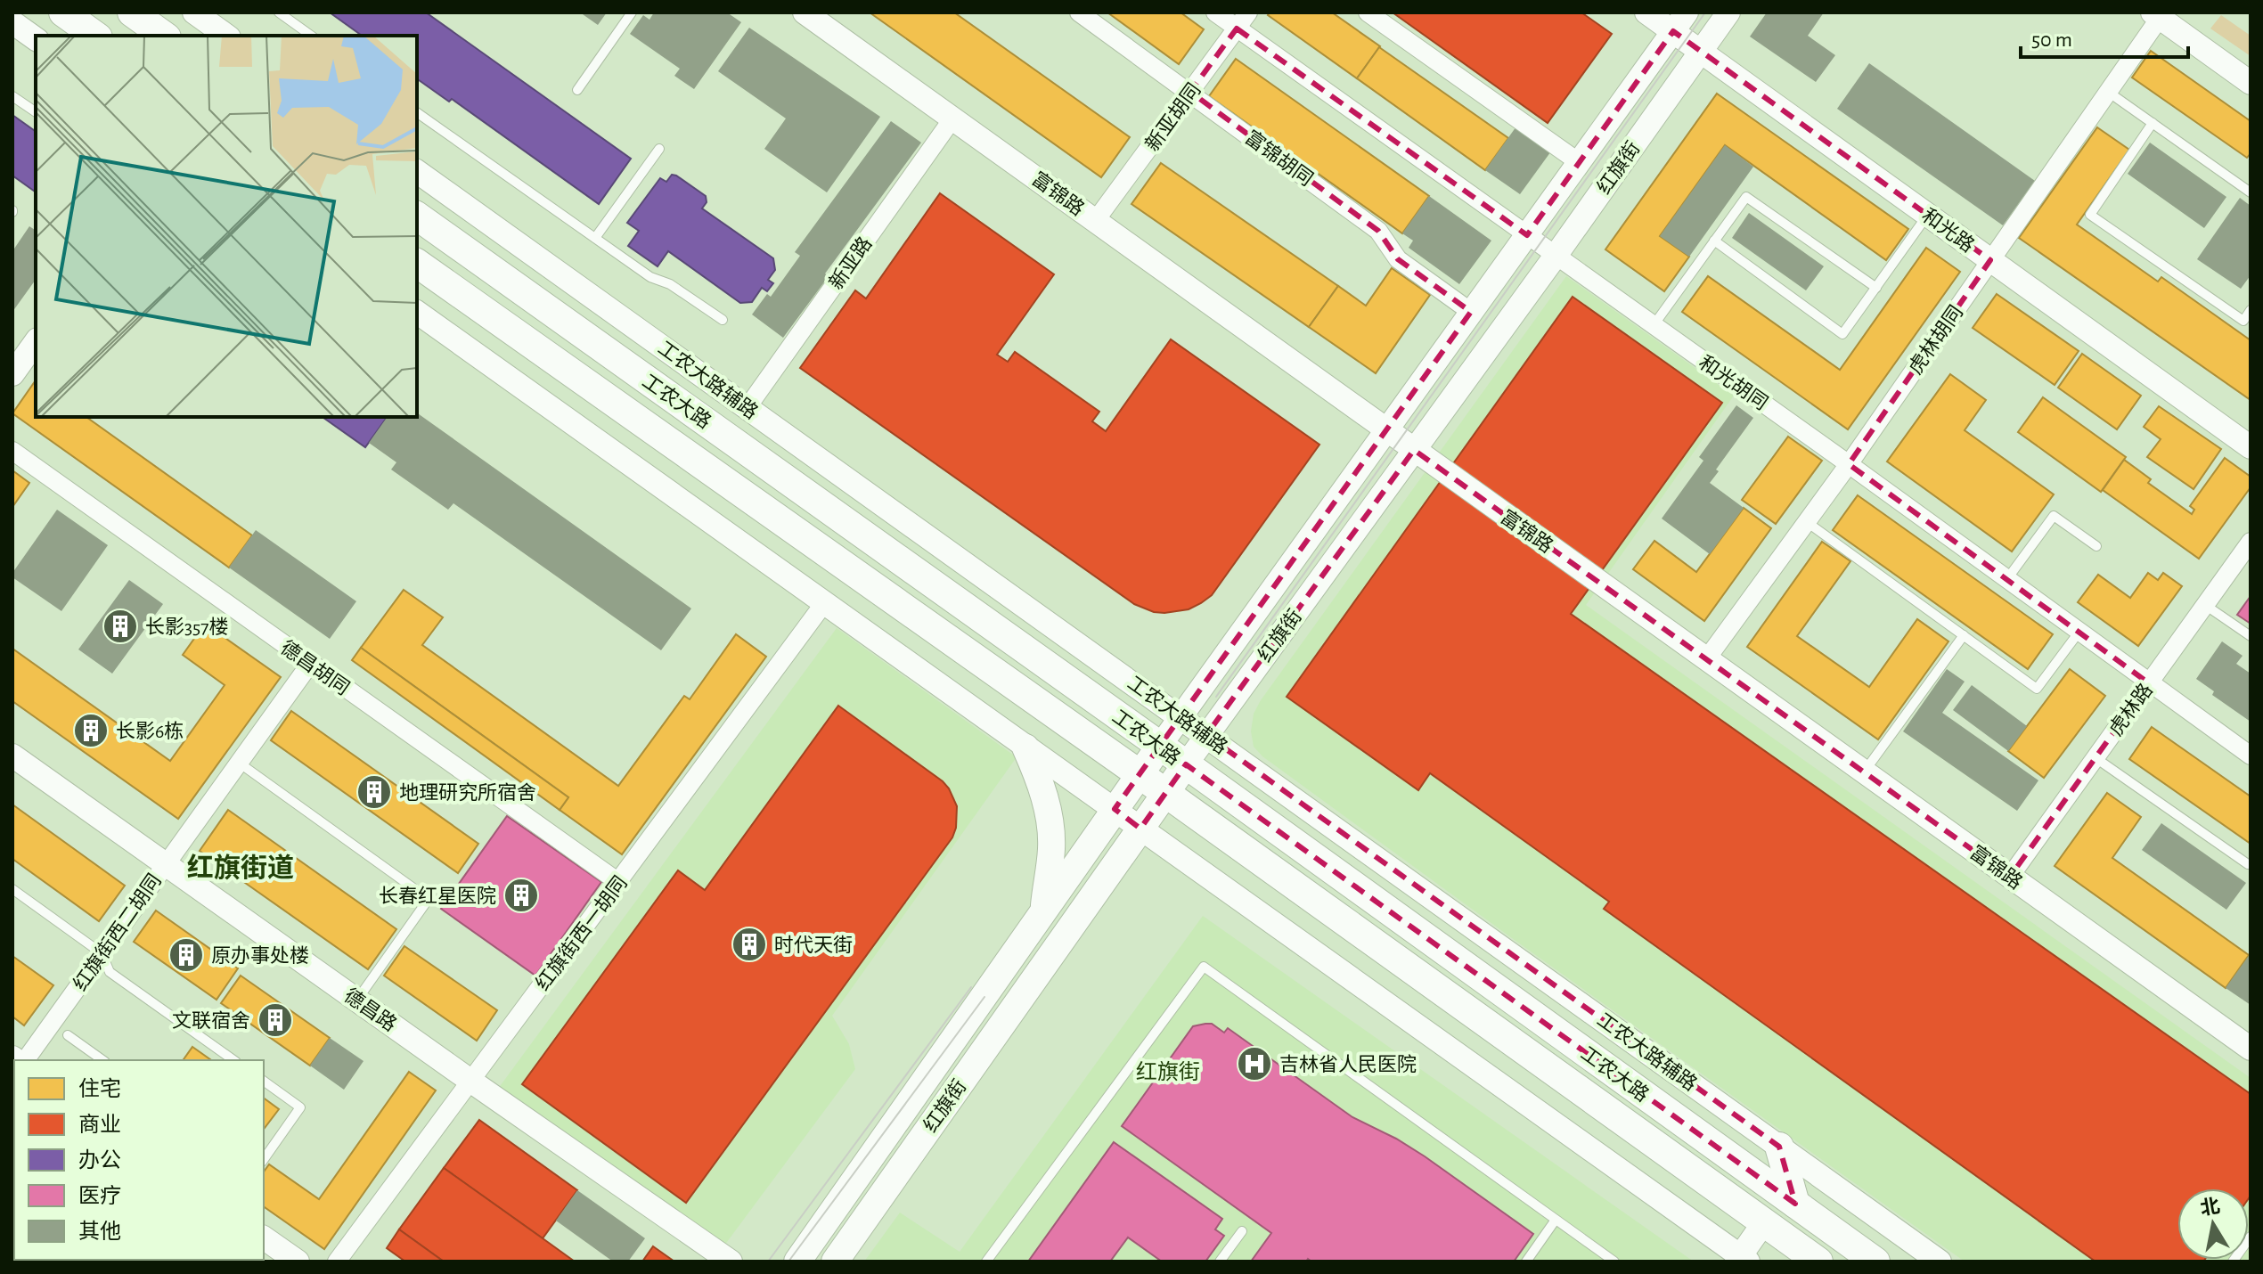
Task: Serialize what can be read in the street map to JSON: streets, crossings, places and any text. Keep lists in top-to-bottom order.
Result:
{
  "streets": {
    "main road": ["红旗街", "工农大路"],
    "street": [
      "新亚胡同",
      "富锦胡同",
      "富锦路",
      "和光路",
      "新亚路",
      "虎林胡同",
      "工农大路辅路",
      "和光胡同",
      "德昌胡同",
      "虎林路",
      "红旗街西二胡同",
      "红旗街西一胡同",
      "德昌路"
    ]
  },
  "crossings": [
    ["新亚胡同", "富锦胡同"],
    ["新亚胡同", "富锦路"],
    ["新亚胡同", "和光胡同"],
    ["富锦胡同", "红旗街"],
    ["红旗街", "富锦路"],
    ["红旗街", "和光路"],
    ["红旗街", "工农大路辅路"],
    ["红旗街", "和光胡同"],
    ["红旗街", "工农大路"],
    ["富锦路", "新亚路"],
    ["富锦路", "虎林胡同"],
    ["富锦路", "虎林路"],
    ["和光路", "虎林胡同"],
    ["新亚路", "工农大路辅路"],
    ["虎林胡同", "和光胡同"],
    ["和光胡同", "虎林路"],
    ["德昌胡同", "红旗街西二胡同"],
    ["德昌胡同", "红旗街西一胡同"],
    ["红旗街西二胡同", "德昌路"],
    ["红旗街西一胡同", "德昌路"]
  ],
  "districts": ["红旗街道", "红旗街"],
  "places": {
    "building": [
      "长影357楼",
      "长影6栋",
      "地理研究所宿舍",
      "长春红星医院",
      "时代天街",
      "原办事处楼",
      "文联宿舍"
    ],
    "hospital": ["吉林省人民医院"]
  },
  "legend": [
    "住宅",
    "商业",
    "办公",
    "医疗",
    "其他"
  ],
  "scale_bar": "50 m",
  "north": "top"
}
